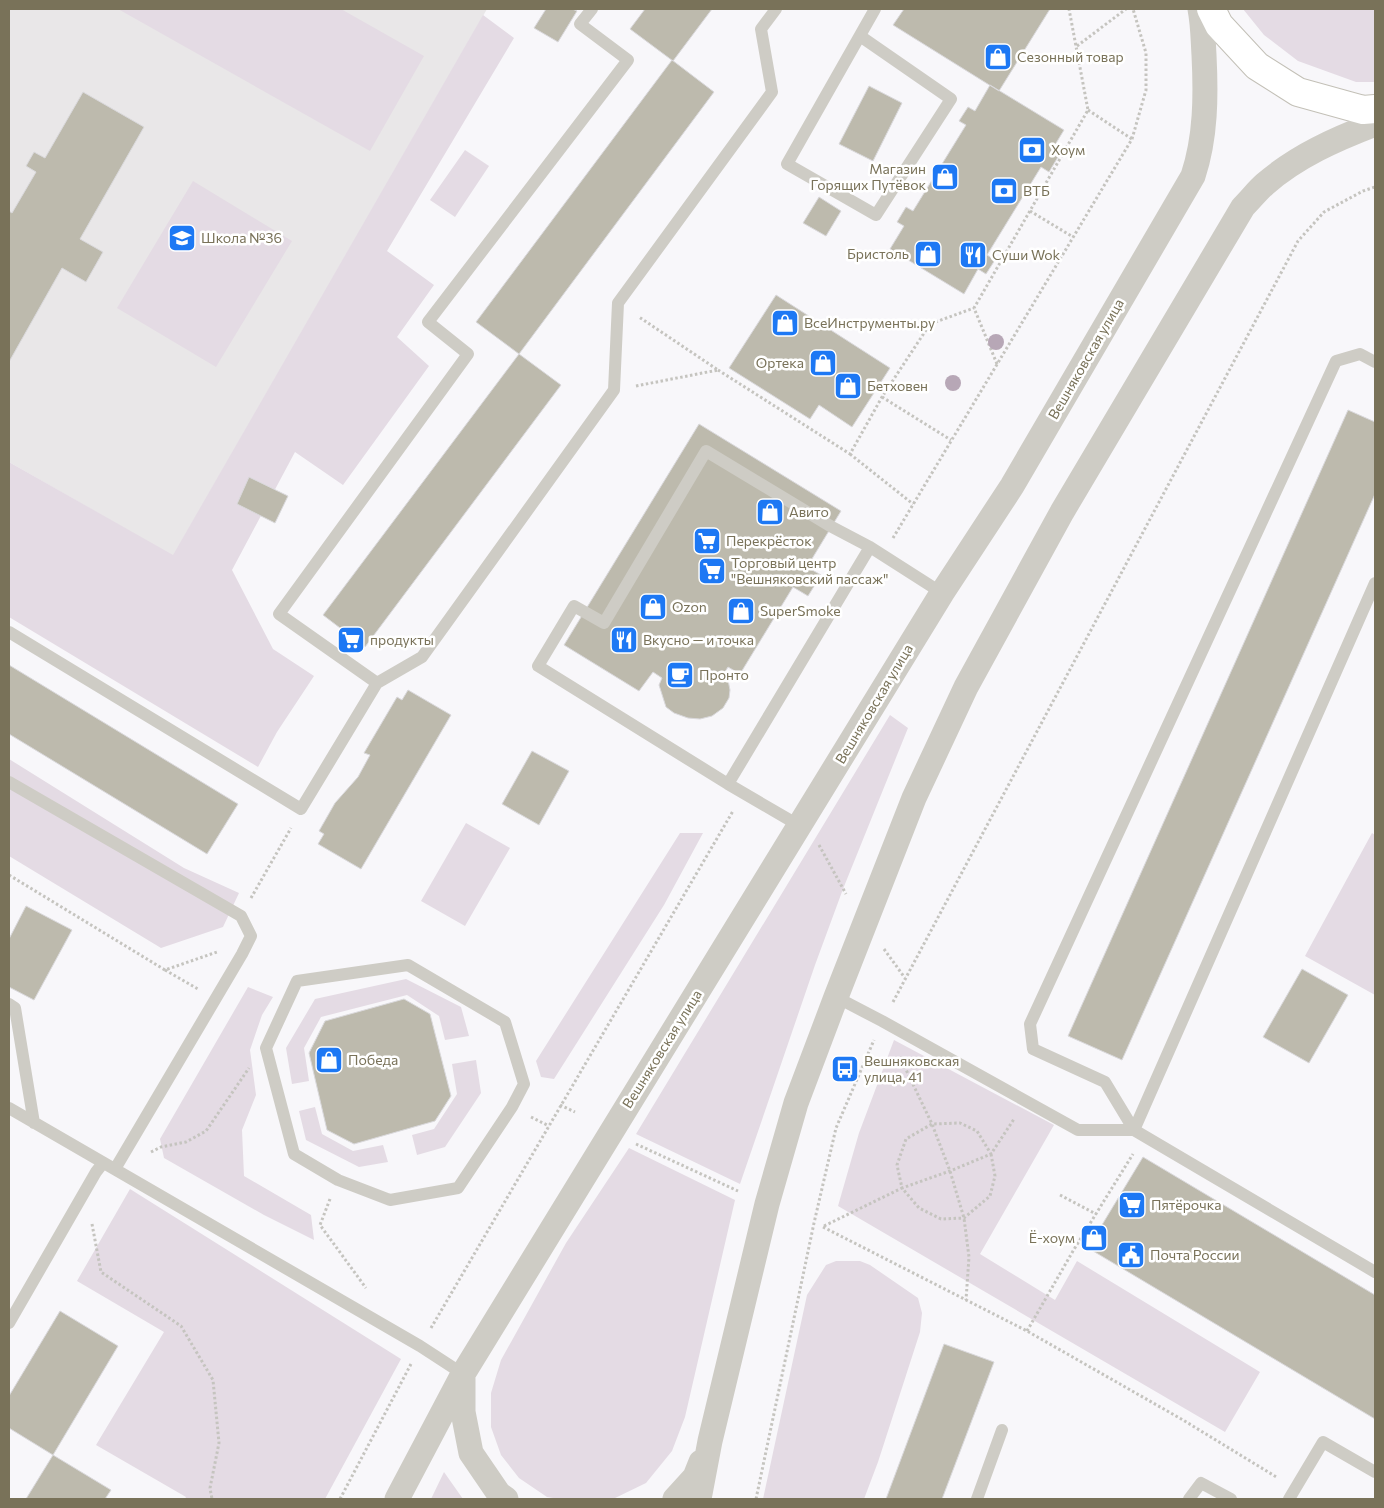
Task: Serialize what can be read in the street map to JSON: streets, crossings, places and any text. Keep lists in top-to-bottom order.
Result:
{
  "streets": {
    "street": ["Вешняковская улица"]
  },
  "places": {
    "shop": [
      "Сезонный товар",
      "Магазин Горящих Путёвок",
      "Бристоль",
      "ВсеИнструменты.ру",
      "Ортека",
      "Бетховен",
      "Авито",
      "Ozon",
      "SuperSmoke",
      "Победа",
      "Ё-хоум"
    ],
    "bank": ["Хоум", "ВТБ"],
    "school or university": ["Школа №36"],
    "restaurant": ["Суши Wok", "Вкусно — и точка"],
    "supermarket": [
      "Перекрёсток",
      "Торговый центр \"Вешняковский пассаж\"",
      "продукты",
      "Пятёрочка"
    ],
    "cafe": ["Пронто"],
    "bus stop": ["Вешняковская улица, 41"],
    "public building": ["Почта России"]
  }
}
